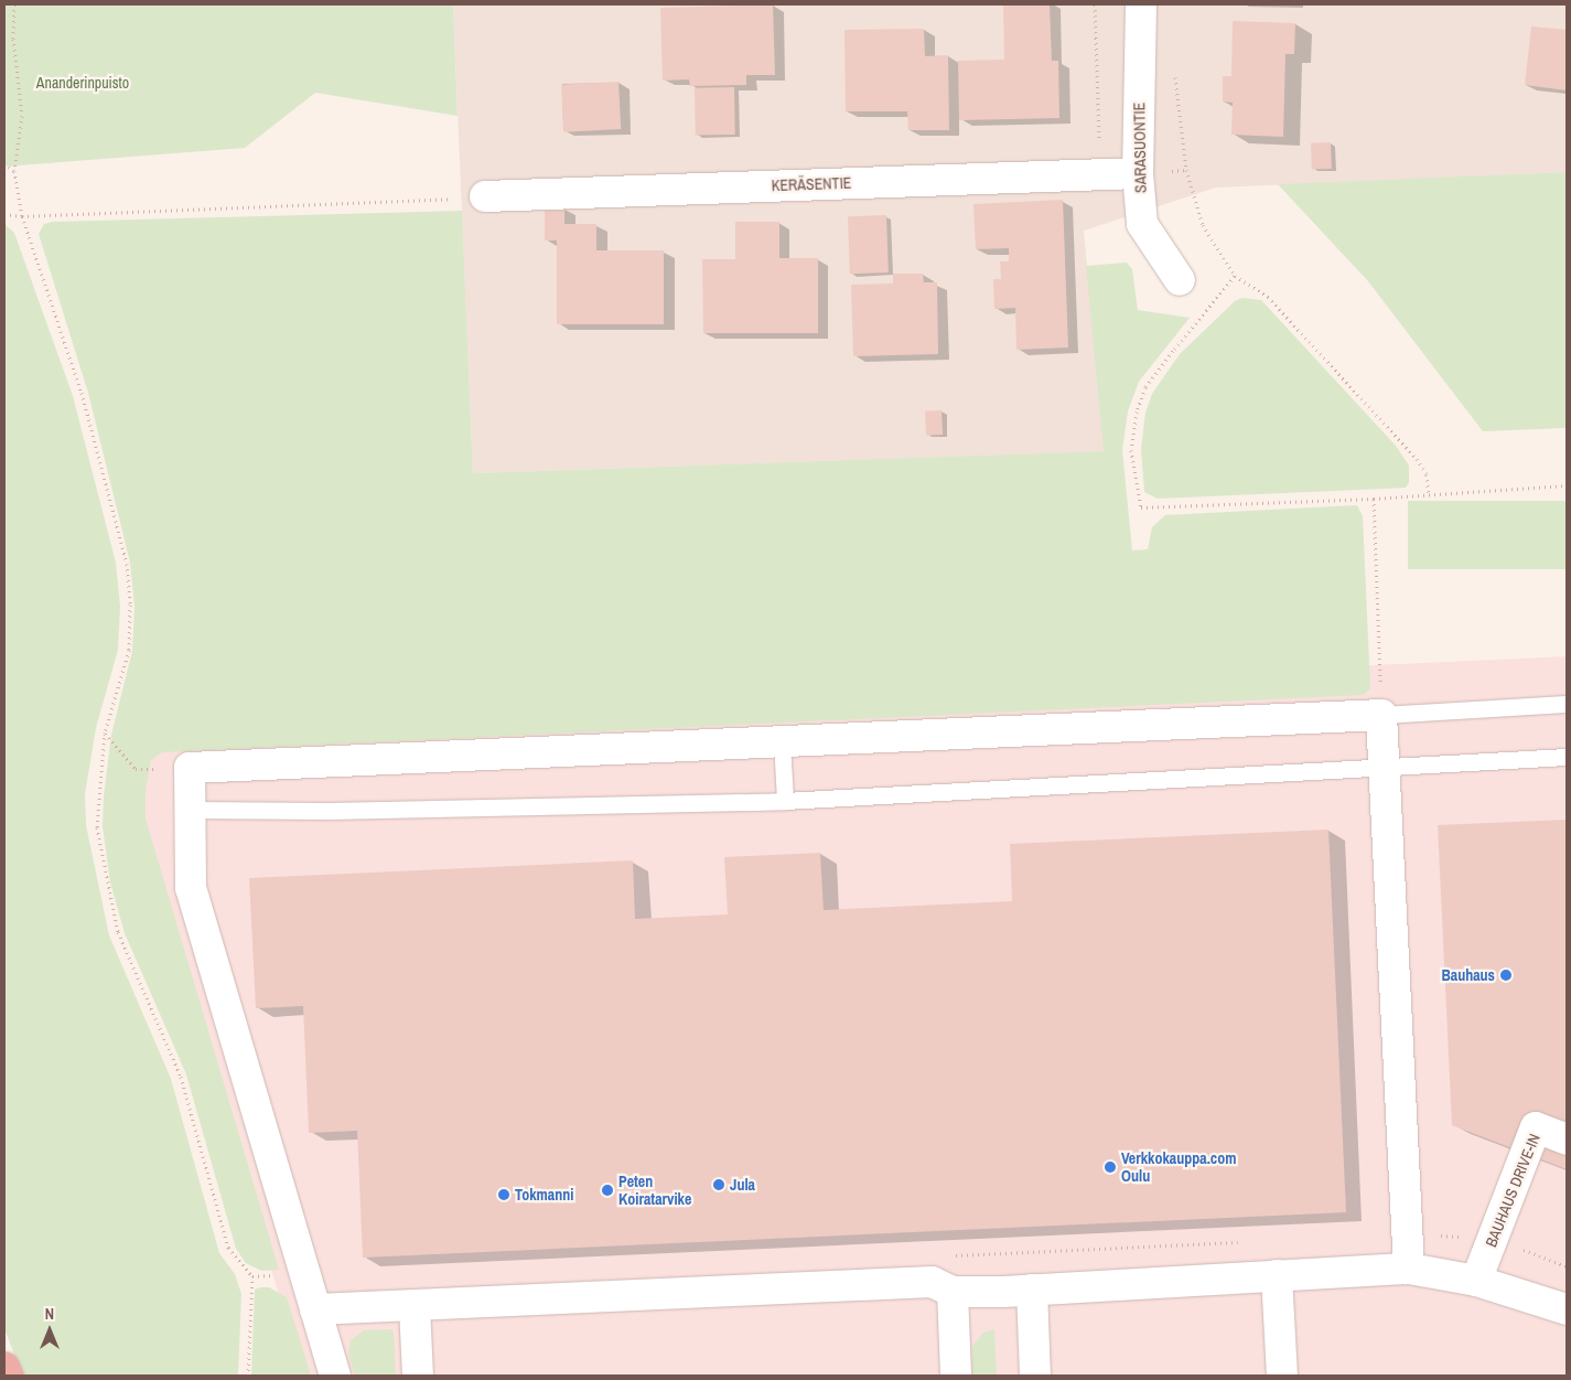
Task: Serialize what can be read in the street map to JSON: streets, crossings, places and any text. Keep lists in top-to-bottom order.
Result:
{
  "streets": {
    "street": ["SARASUONTIE", "KERÄSENTIE", "BAUHAUS DRIVE-IN"]
  },
  "crossings": [
    ["SARASUONTIE", "KERÄSENTIE"]
  ],
  "parks": ["Ananderinpuisto"],
  "places": [
    "Bauhaus",
    "Verkkokauppa.com Oulu",
    "Jula",
    "Peten Koiratarvike",
    "Tokmanni"
  ],
  "north": "top"
}
